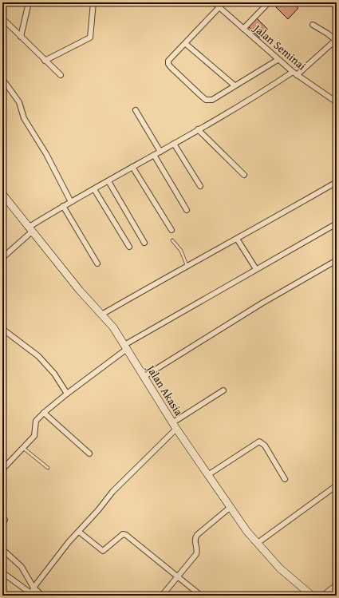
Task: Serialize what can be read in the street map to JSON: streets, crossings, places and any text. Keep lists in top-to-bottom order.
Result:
{
  "streets": {
    "street": ["Jalan Seminai", "Jalan Akasia"]
  }
}
